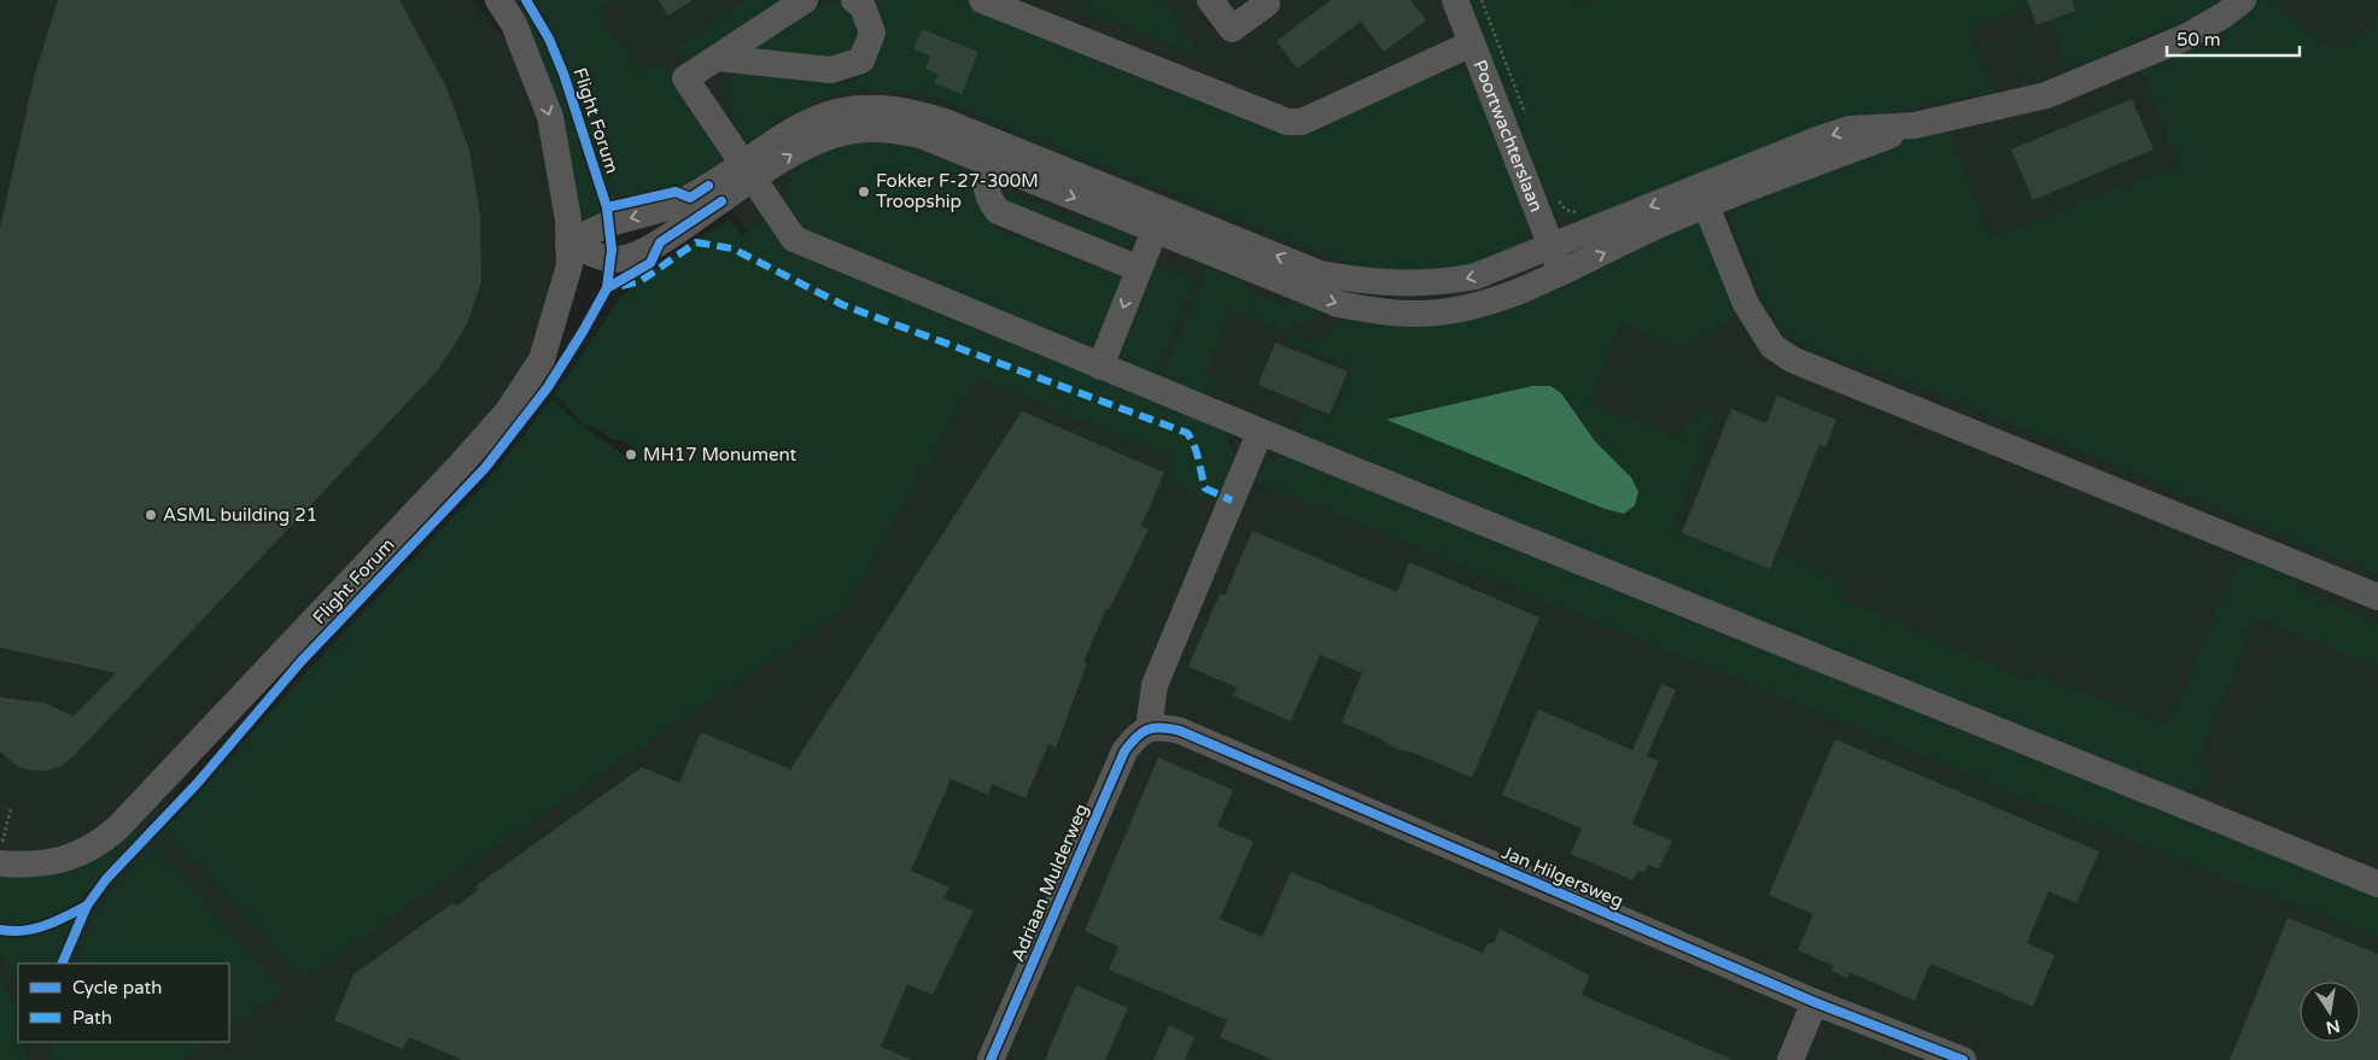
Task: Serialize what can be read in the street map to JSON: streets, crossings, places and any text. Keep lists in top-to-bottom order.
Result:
{
  "streets": {
    "street": [
      "Flight Forum",
      "Poortwachterslaan",
      "Jan Hilgersweg",
      "Adriaan Mulderweg"
    ]
  },
  "crossings": [
    ["Jan Hilgersweg", "Adriaan Mulderweg"]
  ],
  "places": ["Fokker F-27-300M Troopship", "MH17 Monument", "ASML building 21"],
  "legend": ["Cycle path", "Path"],
  "scale_bar": "50 m",
  "north": "bottom"
}
